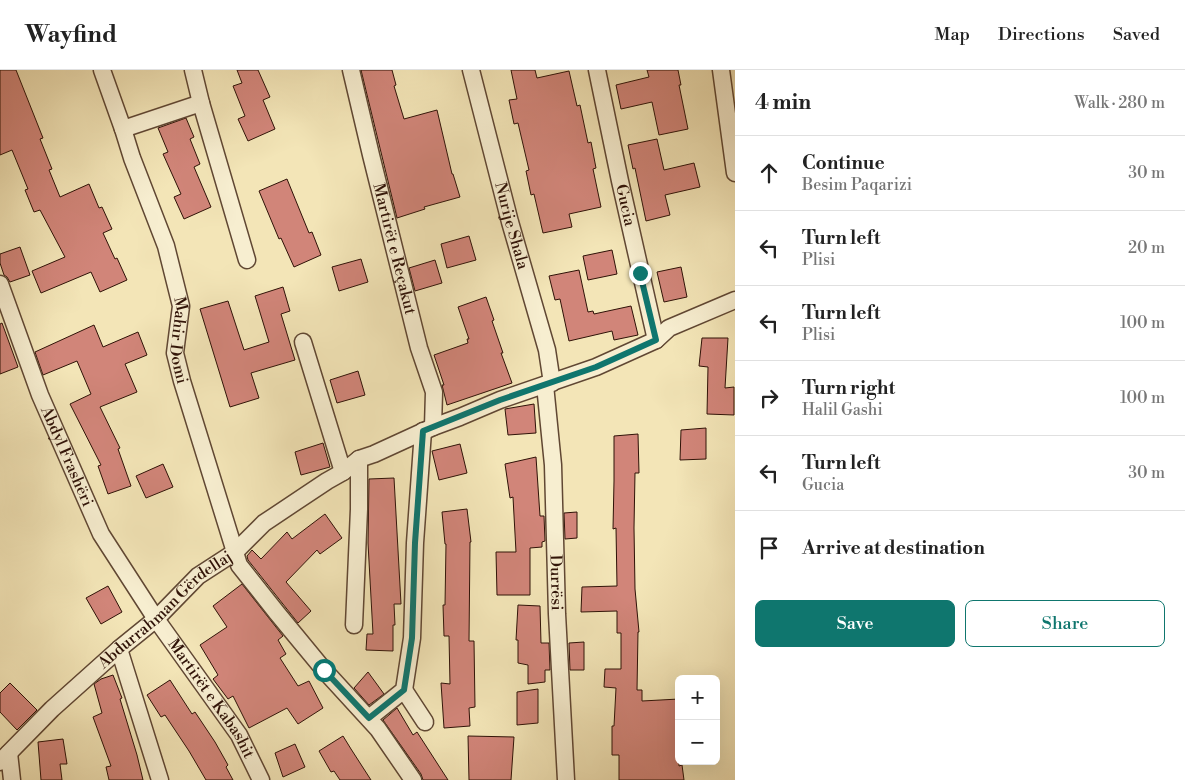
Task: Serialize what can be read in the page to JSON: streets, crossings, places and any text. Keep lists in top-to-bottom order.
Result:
{
  "streets": {
    "street": [
      "Gucia",
      "Nurije Shala",
      "Martirët e Reçakut",
      "Mahir Domi",
      "Abdyl Frashëri",
      "Durrësi",
      "Abdurrahman Gërdellaj",
      "Martirët e Kabashit"
    ]
  },
  "crossings": [
    ["Gucia", "Abdurrahman Gërdellaj"],
    ["Nurije Shala", "Durrësi"],
    ["Nurije Shala", "Abdurrahman Gërdellaj"],
    ["Martirët e Reçakut", "Abdurrahman Gërdellaj"],
    ["Mahir Domi", "Abdurrahman Gërdellaj"],
    ["Abdyl Frashëri", "Abdurrahman Gërdellaj"],
    ["Abdyl Frashëri", "Martirët e Kabashit"],
    ["Durrësi", "Abdurrahman Gërdellaj"],
    ["Abdurrahman Gërdellaj", "Martirët e Kabashit"]
  ],
  "page": {
    "header": "Wayfind",
    "nav": ["Map", "Directions", "Saved"],
    "heading": ["4 min", "Walk · 280 m"],
    "list": [
      ["Continue", "Besim Paqarizi", "30 m"],
      ["Turn left", "Plisi", "20 m"],
      ["Turn left", "Plisi", "100 m"],
      ["Turn right", "Halil Gashi", "100 m"],
      ["Turn left", "Gucia", "30 m"],
      "Arrive at destination"
    ],
    "buttons": ["Save", "Share"],
    "map_buttons": ["+", "−"]
  }
}
